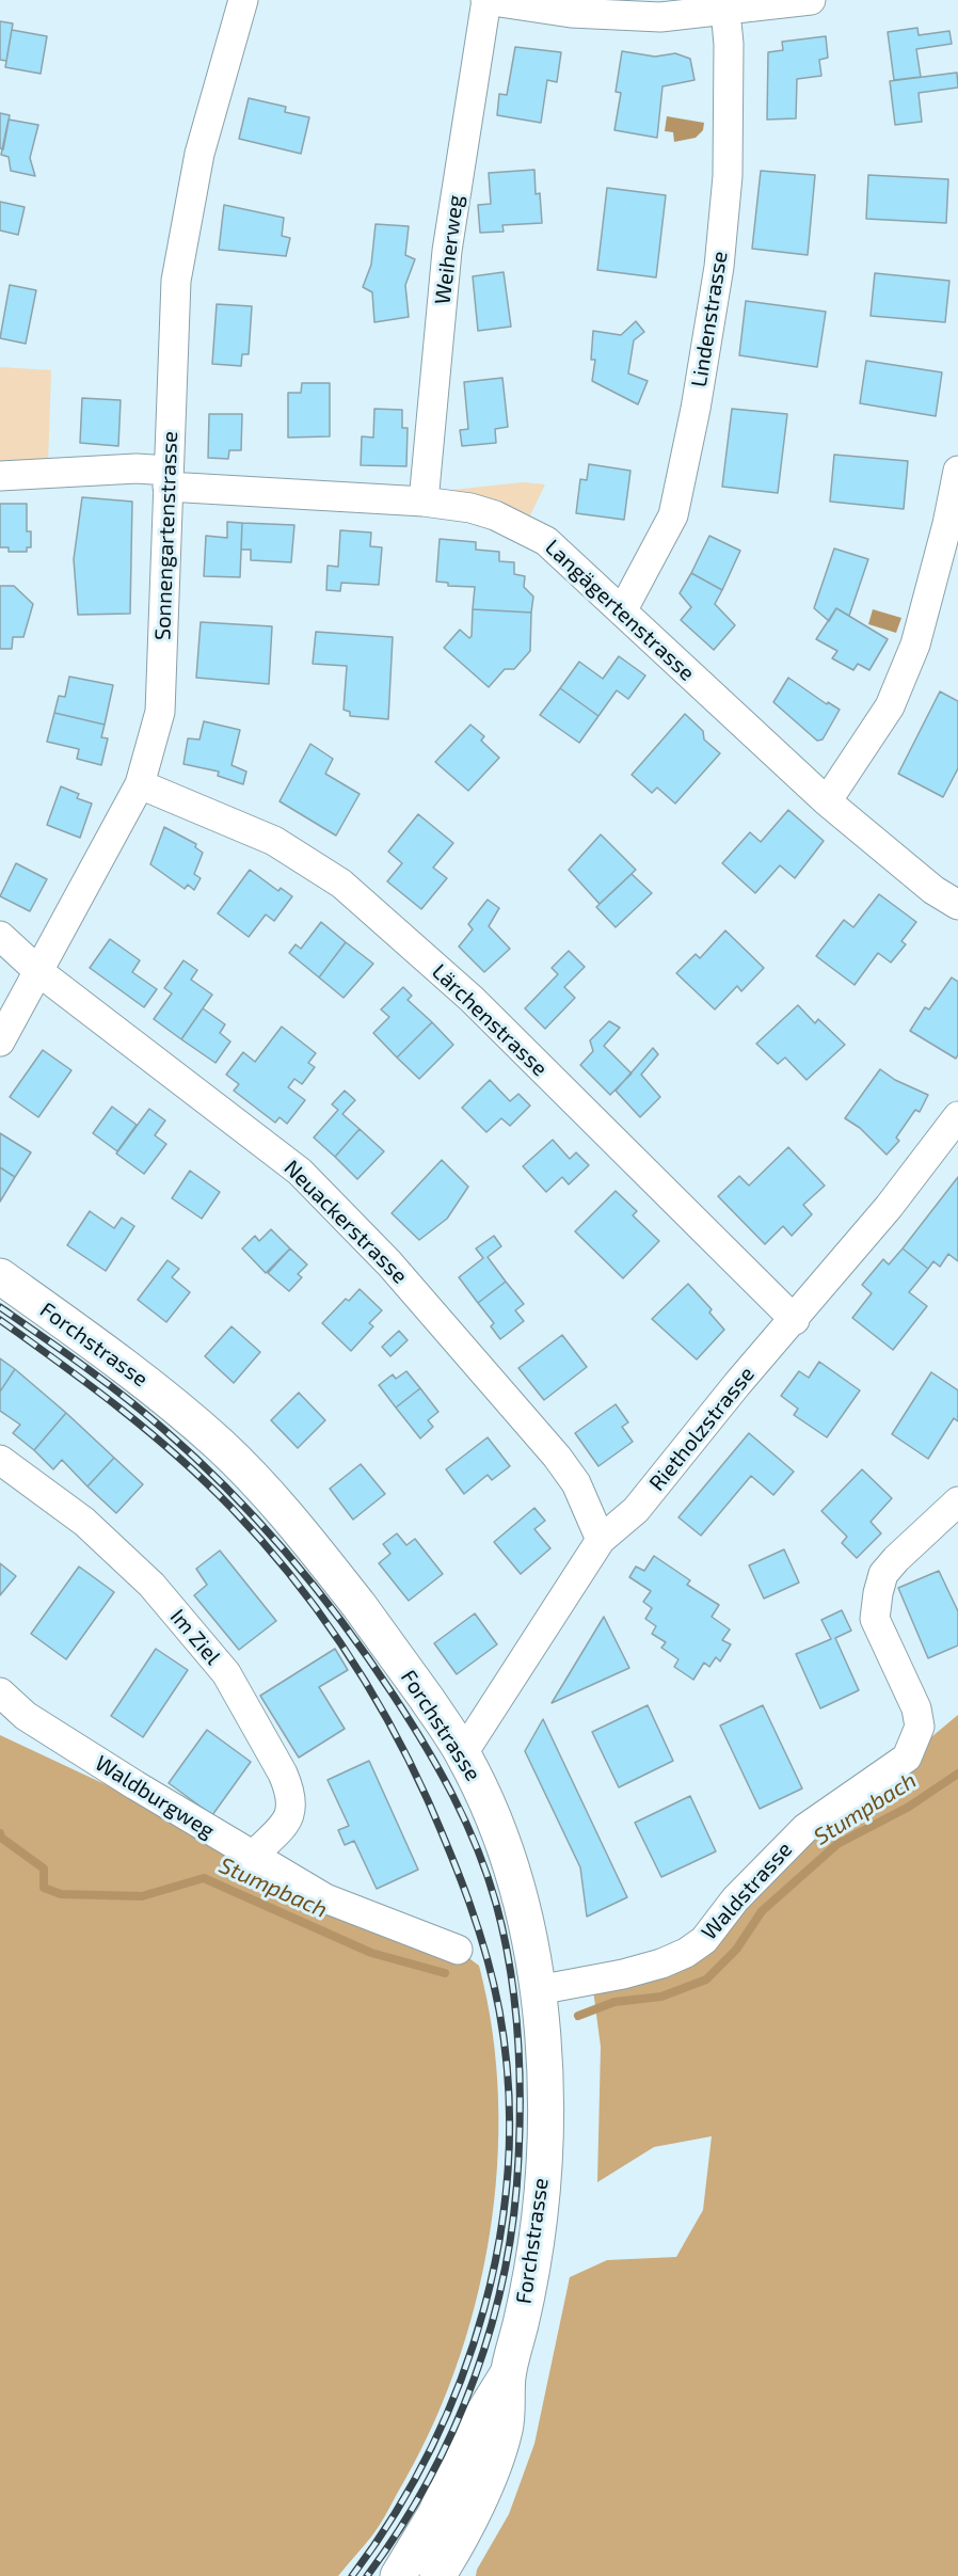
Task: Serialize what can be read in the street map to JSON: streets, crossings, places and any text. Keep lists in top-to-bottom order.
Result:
{
  "streets": {
    "main road": ["Forchstrasse"],
    "street": [
      "Weiherweg",
      "Lindenstrasse",
      "Sonnengartenstrasse",
      "Langägertenstrasse",
      "Lärchenstrasse",
      "Neuackerstrasse",
      "Rietholzstrasse",
      "Im Ziel",
      "Waldburgweg",
      "Waldstrasse"
    ]
  },
  "crossings": [
    ["Weiherweg", "Langägertenstrasse"],
    ["Lindenstrasse", "Langägertenstrasse"],
    ["Sonnengartenstrasse", "Langägertenstrasse"],
    ["Sonnengartenstrasse", "Lärchenstrasse"],
    ["Sonnengartenstrasse", "Neuackerstrasse"],
    ["Lärchenstrasse", "Rietholzstrasse"],
    ["Neuackerstrasse", "Rietholzstrasse"],
    ["Forchstrasse", "Rietholzstrasse"],
    ["Forchstrasse", "Waldstrasse"],
    ["Im Ziel", "Waldburgweg"]
  ],
  "water": ["Stumpbach"]
}
